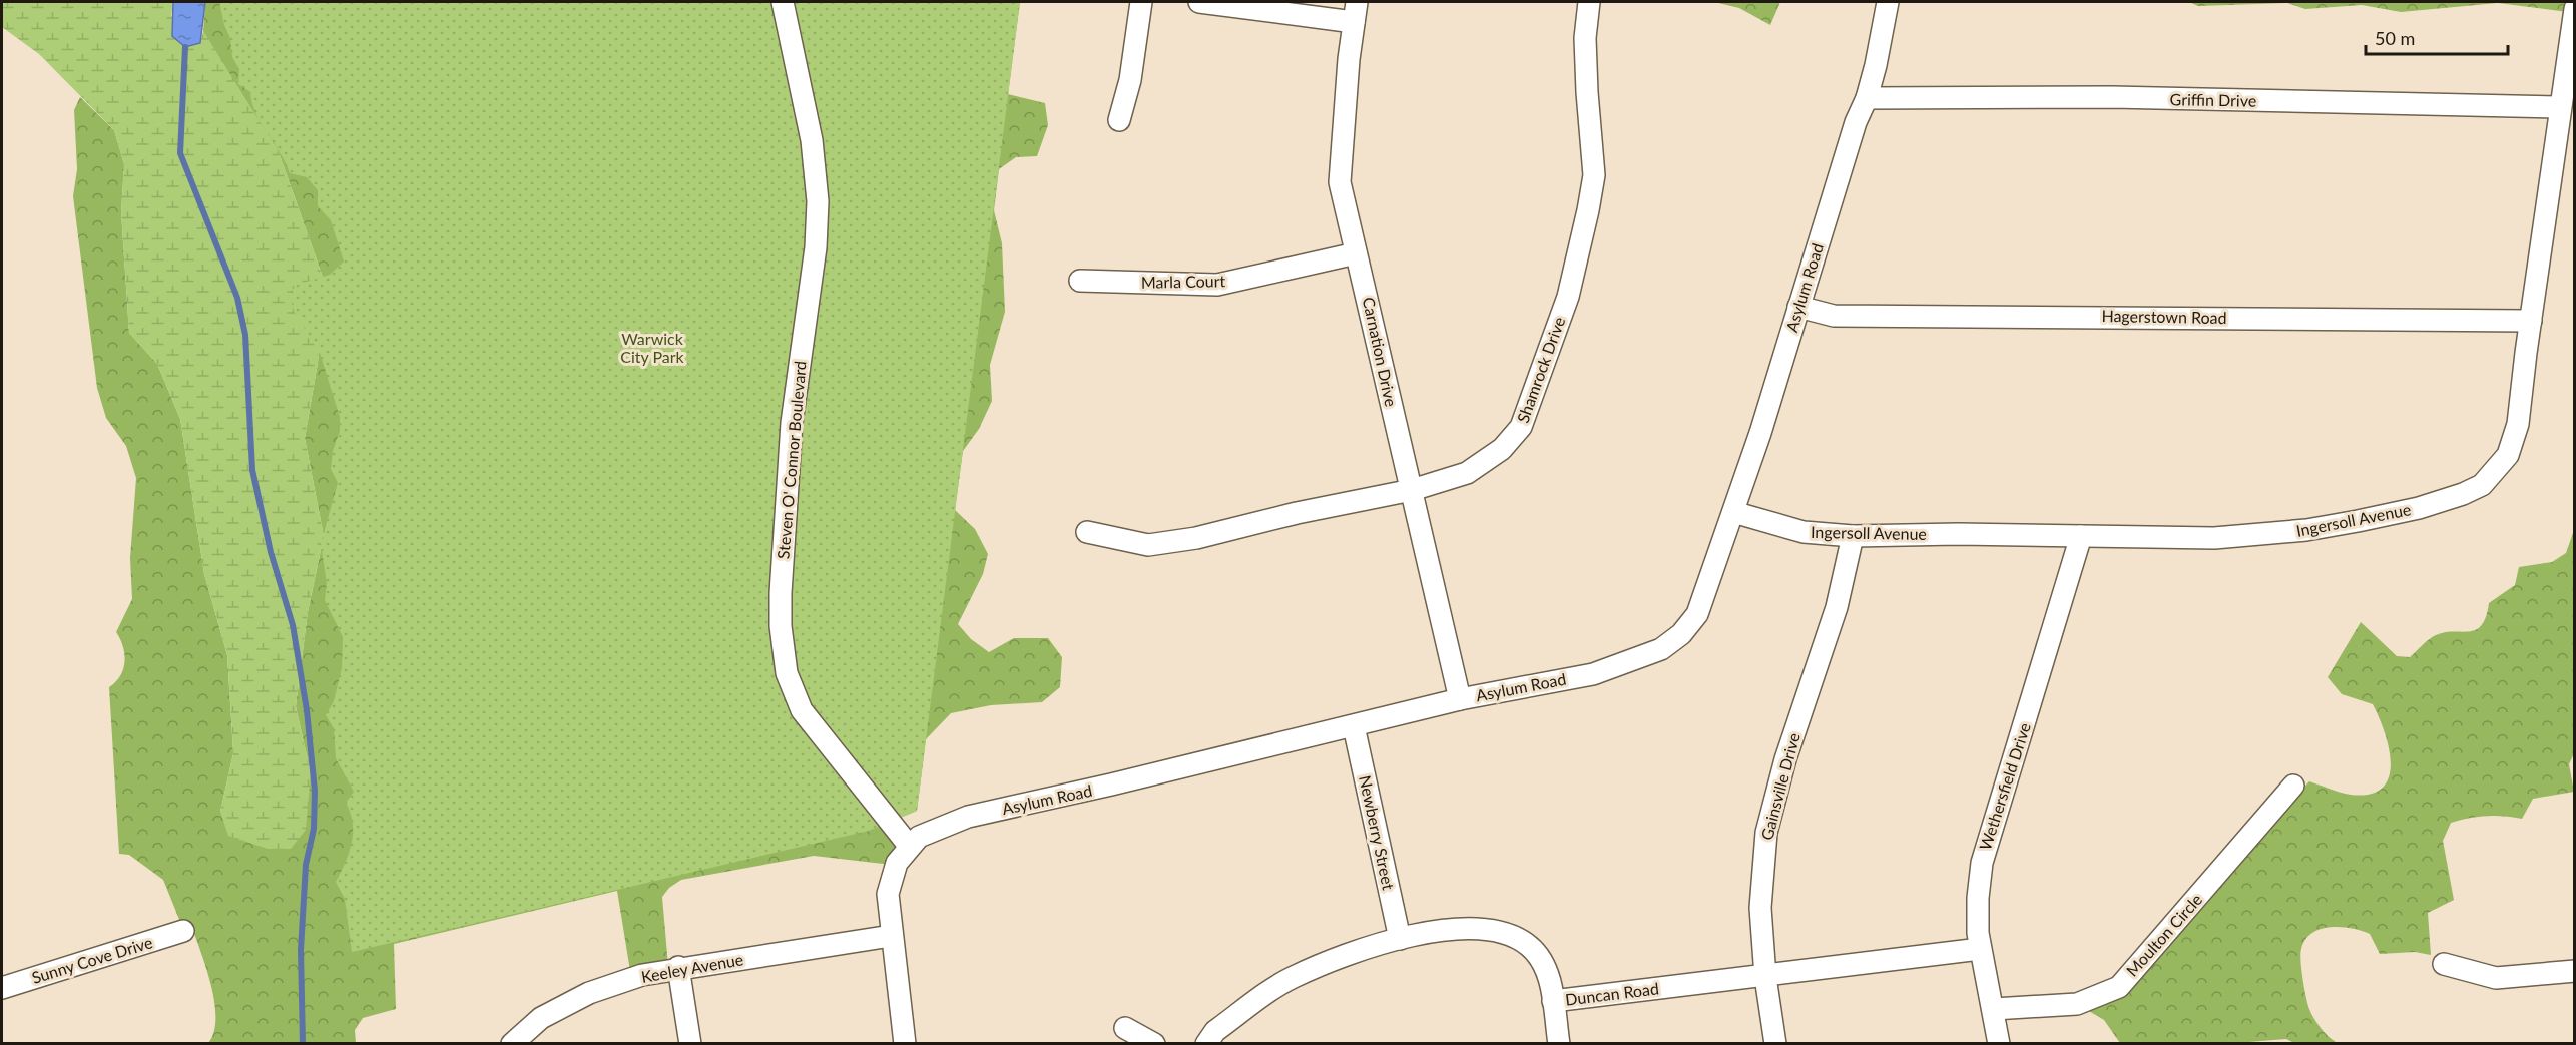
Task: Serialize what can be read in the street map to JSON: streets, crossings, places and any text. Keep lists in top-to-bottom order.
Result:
{
  "streets": {
    "street": [
      "Griffin Drive",
      "Marla Court",
      "Asylum Road",
      "Hagerstown Road",
      "Carnation Drive",
      "Shamrock Drive",
      "Steven O' Connor Boulevard",
      "Ingersoll Avenue",
      "Gainsville Drive",
      "Wethersfield Drive",
      "Newberry Street",
      "Moulton Circle",
      "Sunny Cove Drive",
      "Keeley Avenue",
      "Duncan Road"
    ]
  },
  "crossings": [
    ["Griffin Drive", "Asylum Road"],
    ["Griffin Drive", "Ingersoll Avenue"],
    ["Marla Court", "Carnation Drive"],
    ["Asylum Road", "Hagerstown Road"],
    ["Asylum Road", "Carnation Drive"],
    ["Asylum Road", "Steven O' Connor Boulevard"],
    ["Asylum Road", "Ingersoll Avenue"],
    ["Asylum Road", "Newberry Street"],
    ["Asylum Road", "Keeley Avenue"],
    ["Hagerstown Road", "Ingersoll Avenue"],
    ["Carnation Drive", "Shamrock Drive"],
    ["Ingersoll Avenue", "Gainsville Drive"],
    ["Ingersoll Avenue", "Wethersfield Drive"],
    ["Gainsville Drive", "Duncan Road"],
    ["Wethersfield Drive", "Moulton Circle"],
    ["Wethersfield Drive", "Duncan Road"],
    ["Newberry Street", "Duncan Road"]
  ],
  "parks": ["Warwick City Park"],
  "scale_bar": "50 m"
}
